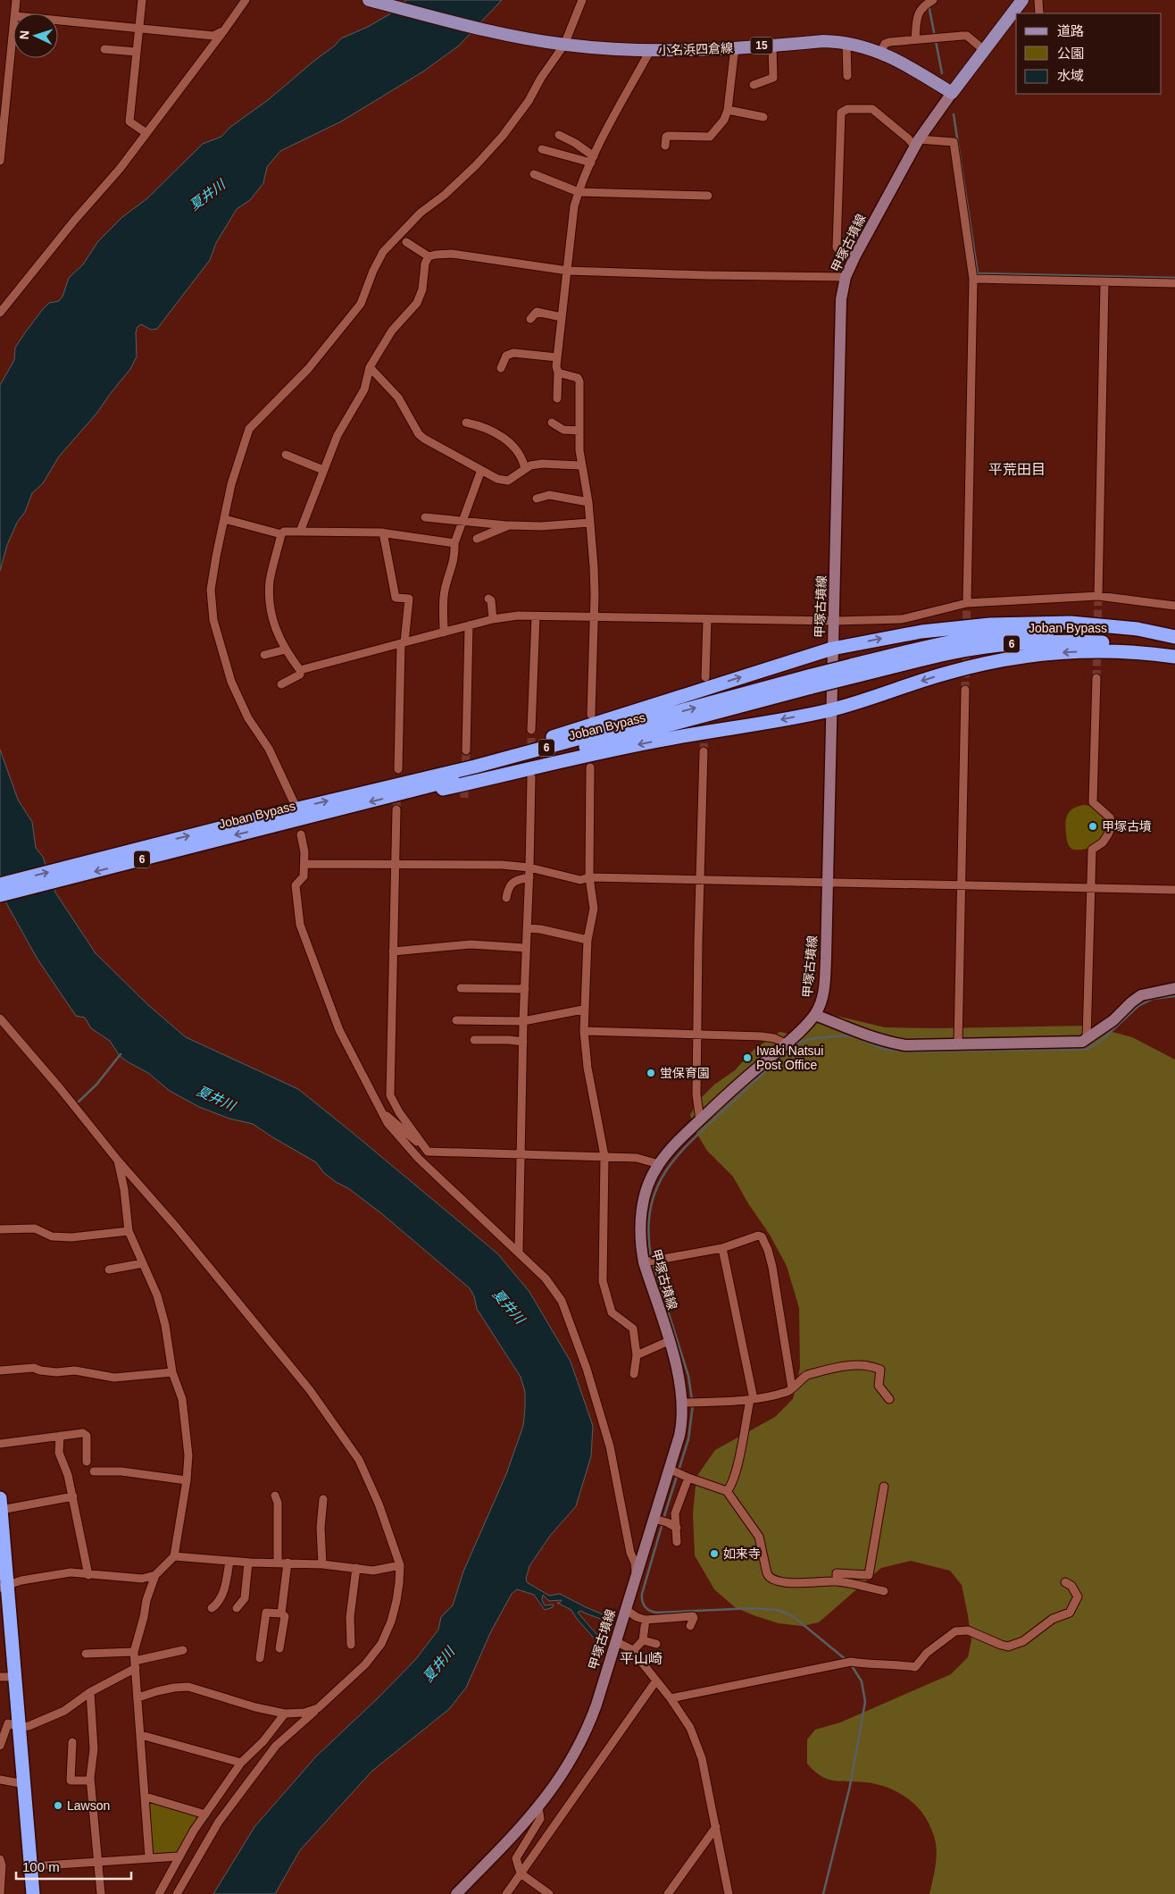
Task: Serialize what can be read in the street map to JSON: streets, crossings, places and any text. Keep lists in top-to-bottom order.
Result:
{
  "streets": {
    "highway": ["Joban Bypass", "6"],
    "main road": ["15", "小名浜四倉線", "甲塚古墳線"]
  },
  "crossings": [
    ["小名浜四倉線", "甲塚古墳線"]
  ],
  "districts": ["平荒田目", "平山崎"],
  "water": ["夏井川"],
  "places": [
    "甲塚古墳",
    "Iwaki Natsui Post Office",
    "蛍保育園",
    "如来寺",
    "Lawson"
  ],
  "legend": ["道路", "公園", "水域"],
  "scale_bar": "100 m",
  "north": "left"
}
